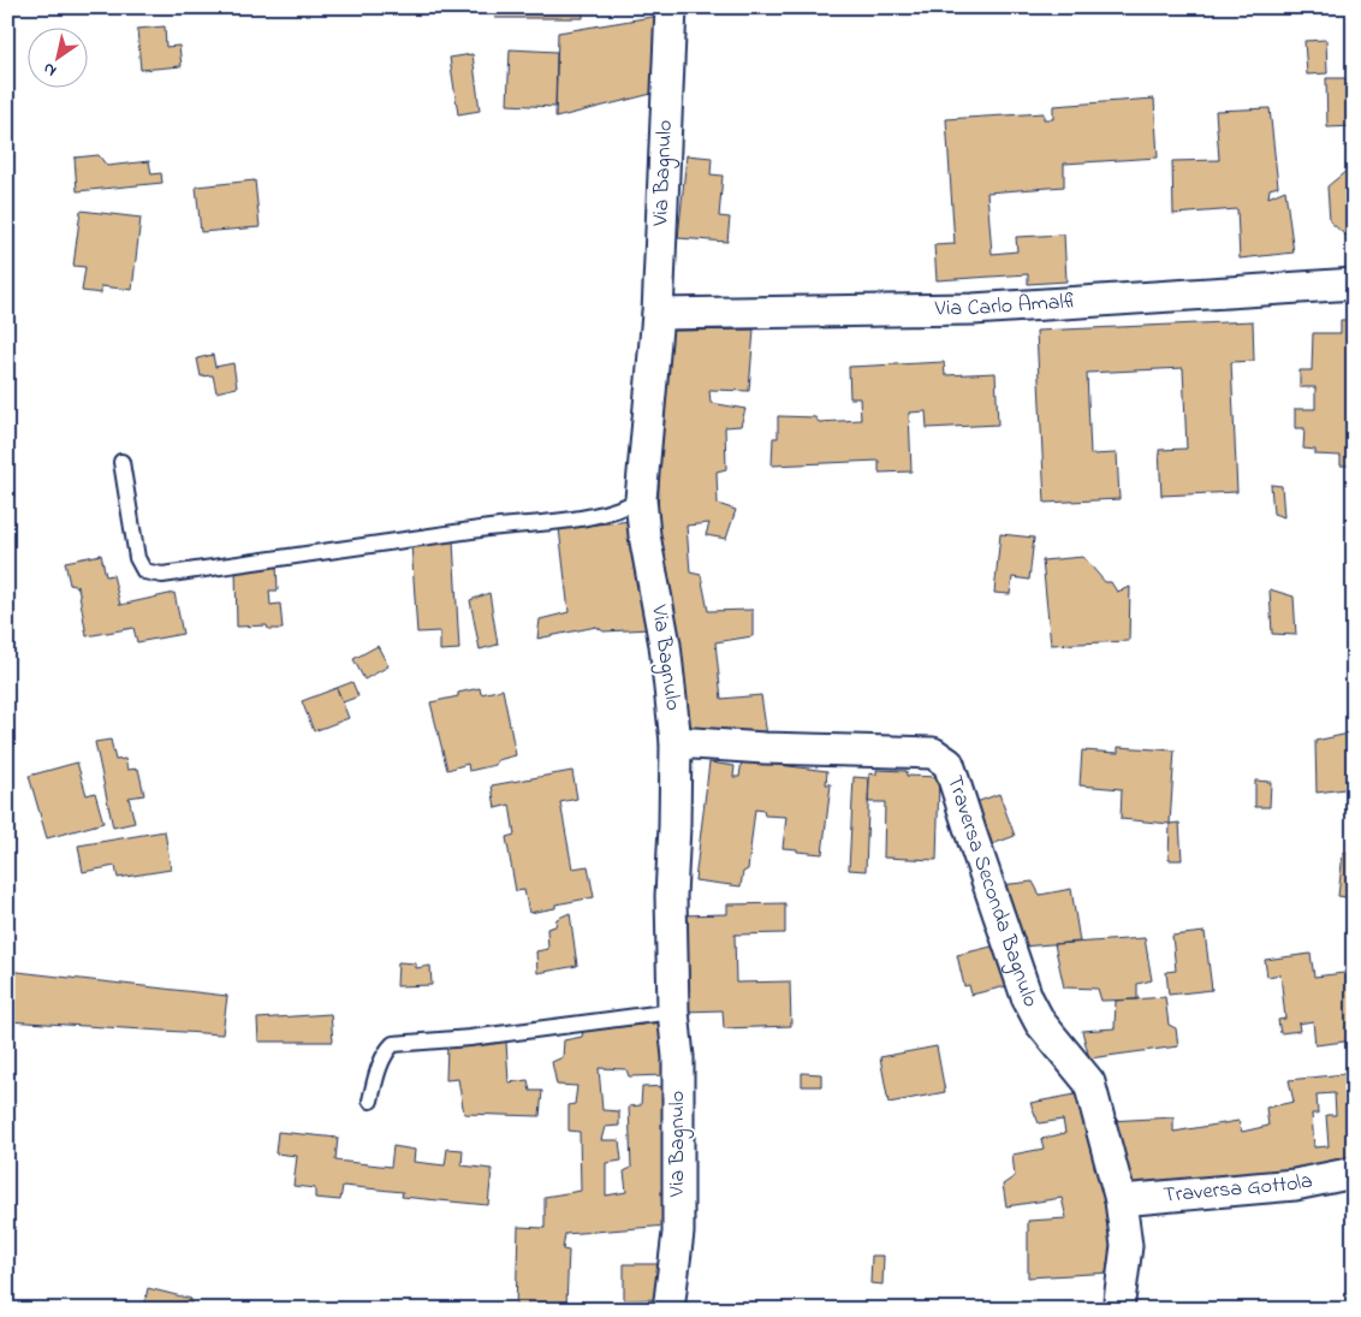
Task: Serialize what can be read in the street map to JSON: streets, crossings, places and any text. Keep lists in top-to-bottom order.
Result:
{
  "streets": {
    "street": [
      "Via Bagnulo",
      "Via Carlo Amalfi",
      "Traversa Seconda Bagnulo",
      "Traversa Gottola"
    ]
  },
  "crossings": [
    ["Via Bagnulo", "Via Carlo Amalfi"],
    ["Via Bagnulo", "Traversa Seconda Bagnulo"],
    ["Traversa Seconda Bagnulo", "Traversa Gottola"]
  ],
  "north": "bottom left"
}
